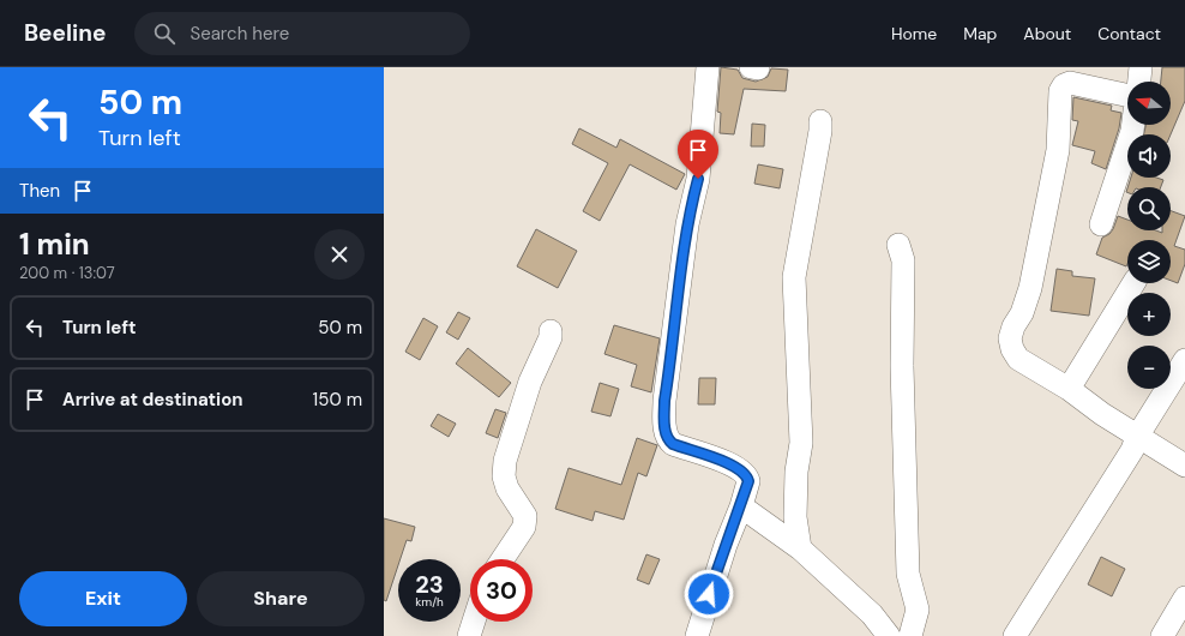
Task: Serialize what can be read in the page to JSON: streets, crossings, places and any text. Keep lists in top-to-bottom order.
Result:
{
  "north": "left",
  "page": {
    "header": "Beeline",
    "search": "Search here",
    "nav": [
      "Home",
      "Map",
      "About",
      "Contact"
    ],
    "turn": ["50 m", "Turn left"],
    "map_buttons": ["+", "−"],
    "then": "Then",
    "heading": ["1 min", "200 m · 13:07"],
    "list": [
      {
        "name": "Turn left",
        "value": "50 m"
      },
      {
        "name": "Arrive at destination",
        "value": "150 m"
      }
    ],
    "speed": "23 km/h",
    "limit": "30",
    "buttons": ["Exit", "Share"]
  }
}
